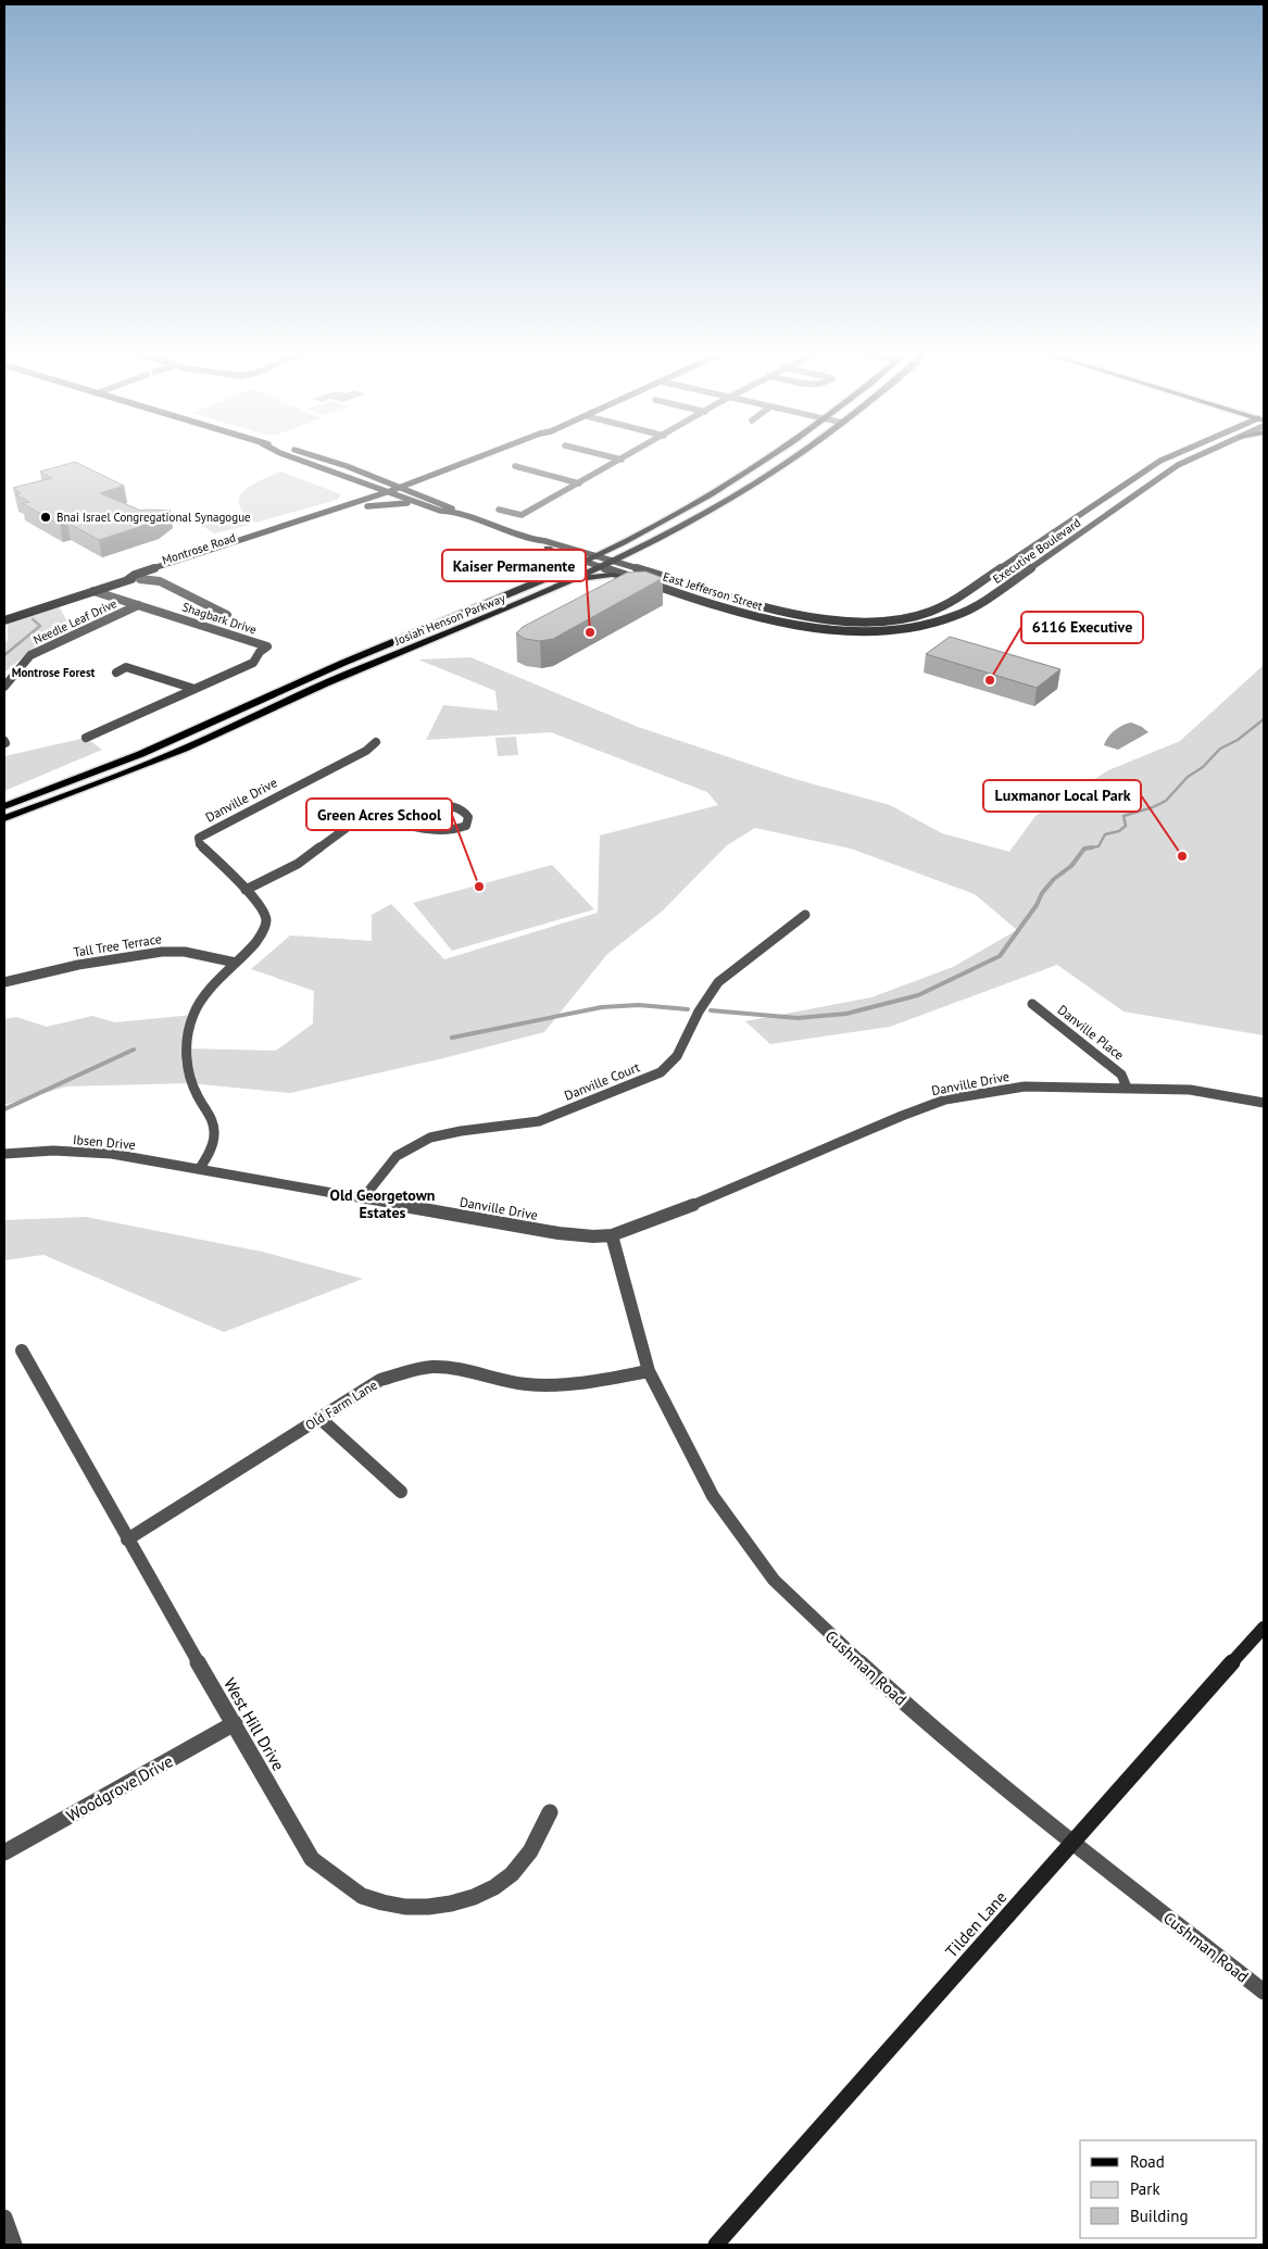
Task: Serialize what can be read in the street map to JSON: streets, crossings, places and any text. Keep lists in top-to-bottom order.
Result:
{
  "streets": {
    "main road": ["Josiah Henson Parkway"],
    "street": [
      "Montrose Road",
      "Executive Boulevard",
      "East Jefferson Street",
      "Shagbark Drive",
      "Needle Leaf Drive",
      "Danville Drive",
      "Tall Tree Terrace",
      "Danville Place",
      "Danville Court",
      "Ibsen Drive",
      "Old Farm Lane",
      "Cushman Road",
      "West Hill Drive",
      "Woodgrove Drive",
      "Tilden Lane"
    ]
  },
  "crossings": [
    ["Montrose Road", "East Jefferson Street"],
    ["Montrose Road", "Shagbark Drive"],
    ["Executive Boulevard", "East Jefferson Street"],
    ["East Jefferson Street", "Josiah Henson Parkway"],
    ["Shagbark Drive", "Needle Leaf Drive"],
    ["Danville Drive", "Tall Tree Terrace"],
    ["Danville Drive", "Danville Place"],
    ["Danville Drive", "Danville Court"],
    ["Danville Drive", "Ibsen Drive"],
    ["Danville Drive", "Cushman Road"],
    ["Old Farm Lane", "Cushman Road"],
    ["Old Farm Lane", "West Hill Drive"],
    ["Cushman Road", "Tilden Lane"],
    ["West Hill Drive", "Woodgrove Drive"]
  ],
  "districts": ["Montrose Forest", "Old Georgetown Estates"],
  "places": [
    "Bnai Israel Congregational Synagogue",
    "Kaiser Permanente",
    "6116 Executive",
    "Luxmanor Local Park",
    "Green Acres School"
  ],
  "legend": ["Road", "Park", "Building"]
}
